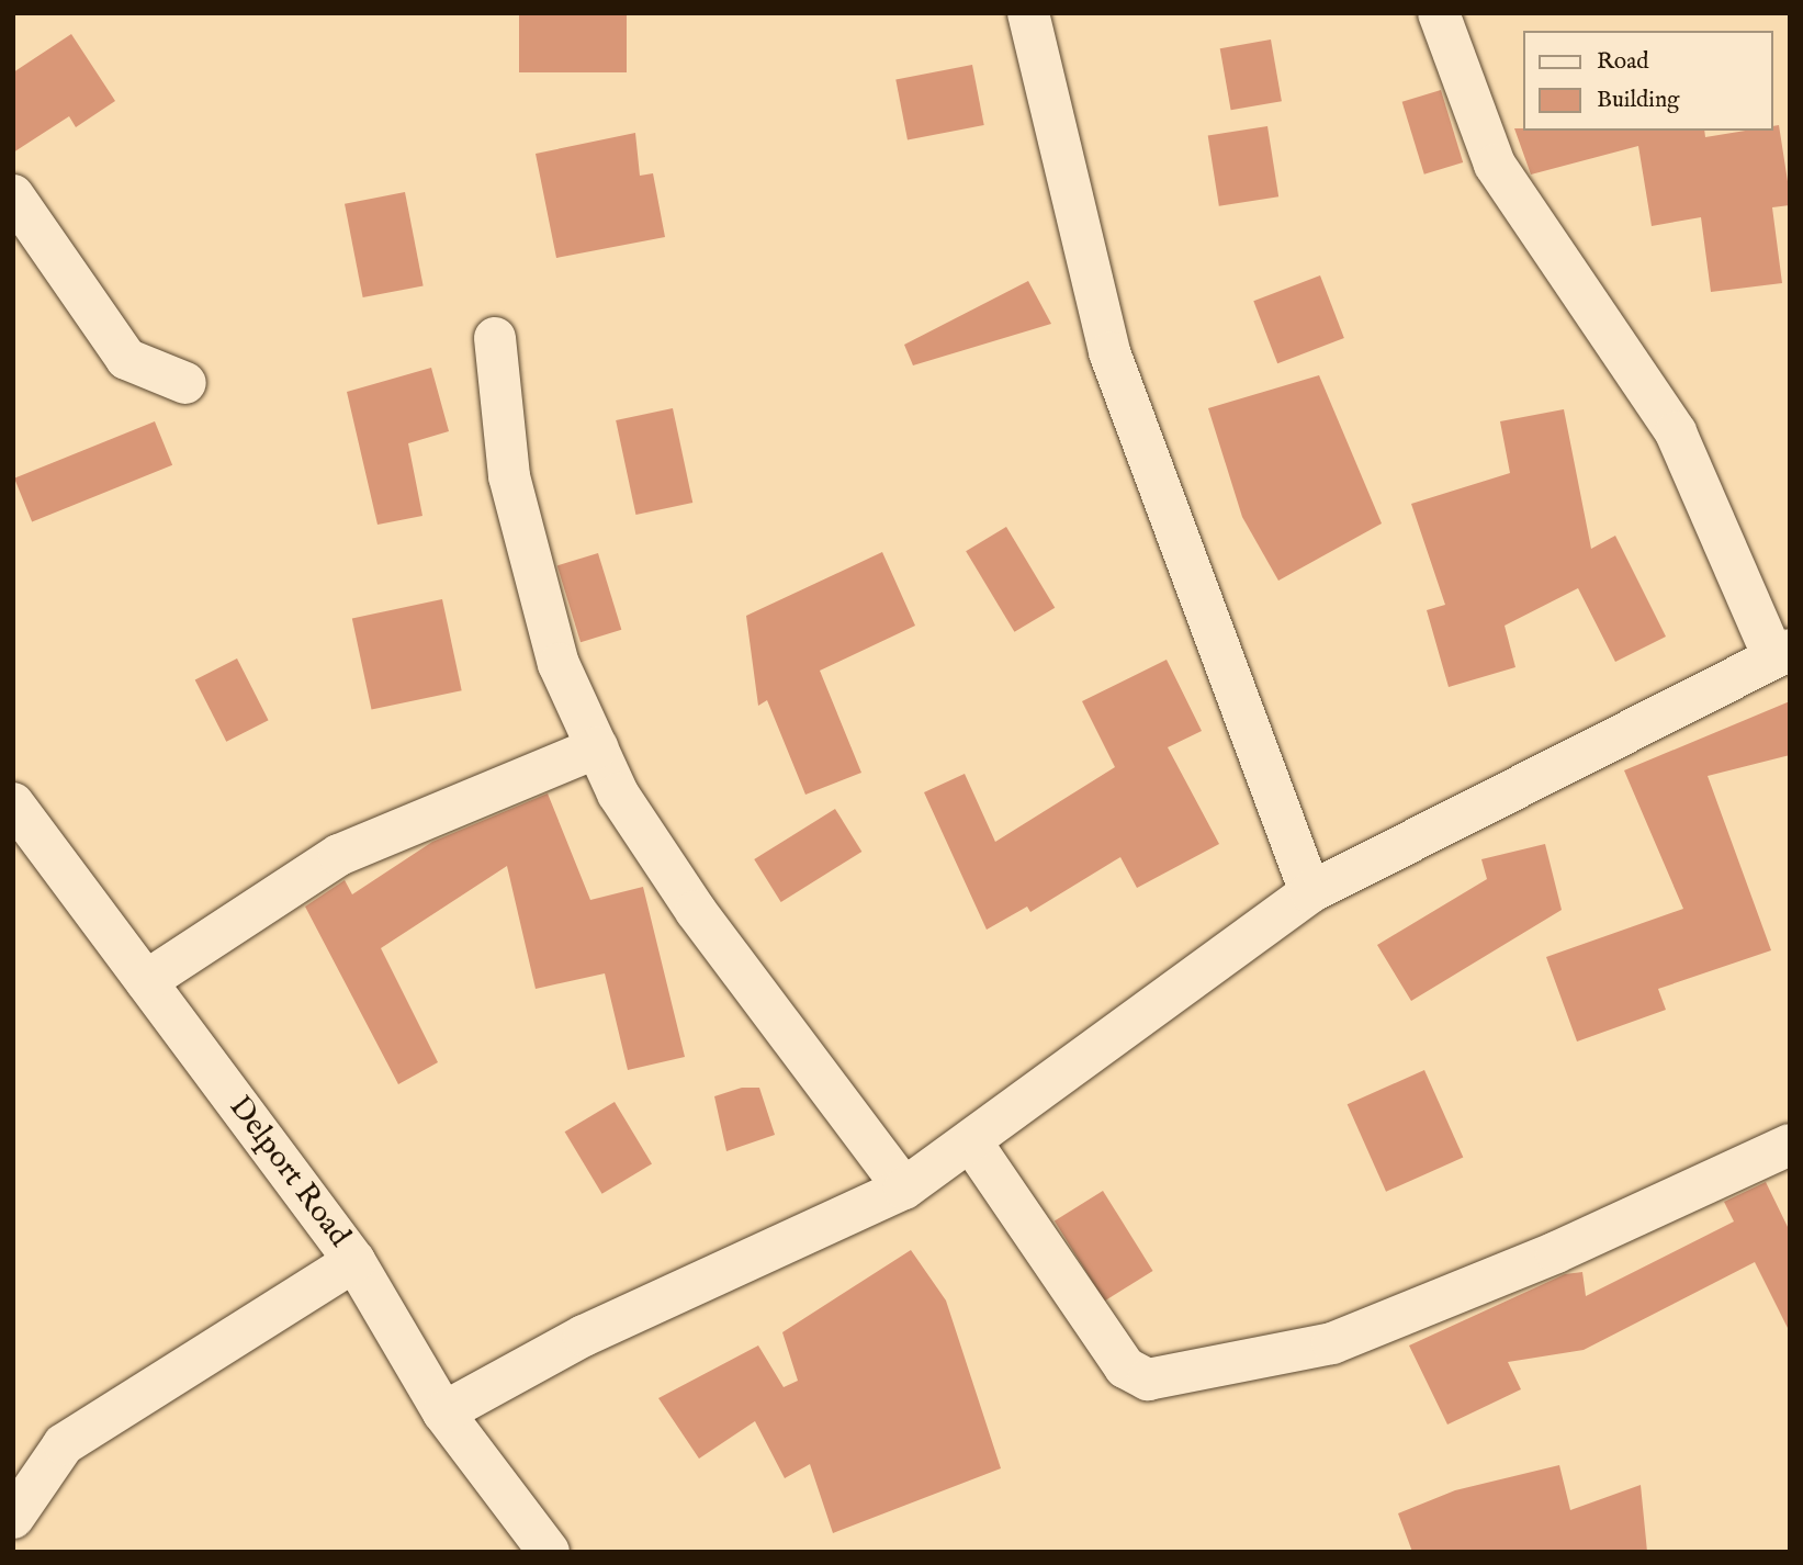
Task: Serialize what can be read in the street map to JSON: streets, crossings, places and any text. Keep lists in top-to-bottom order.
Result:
{
  "streets": {
    "street": ["Delport Road"]
  },
  "legend": ["Road", "Building"]
}
